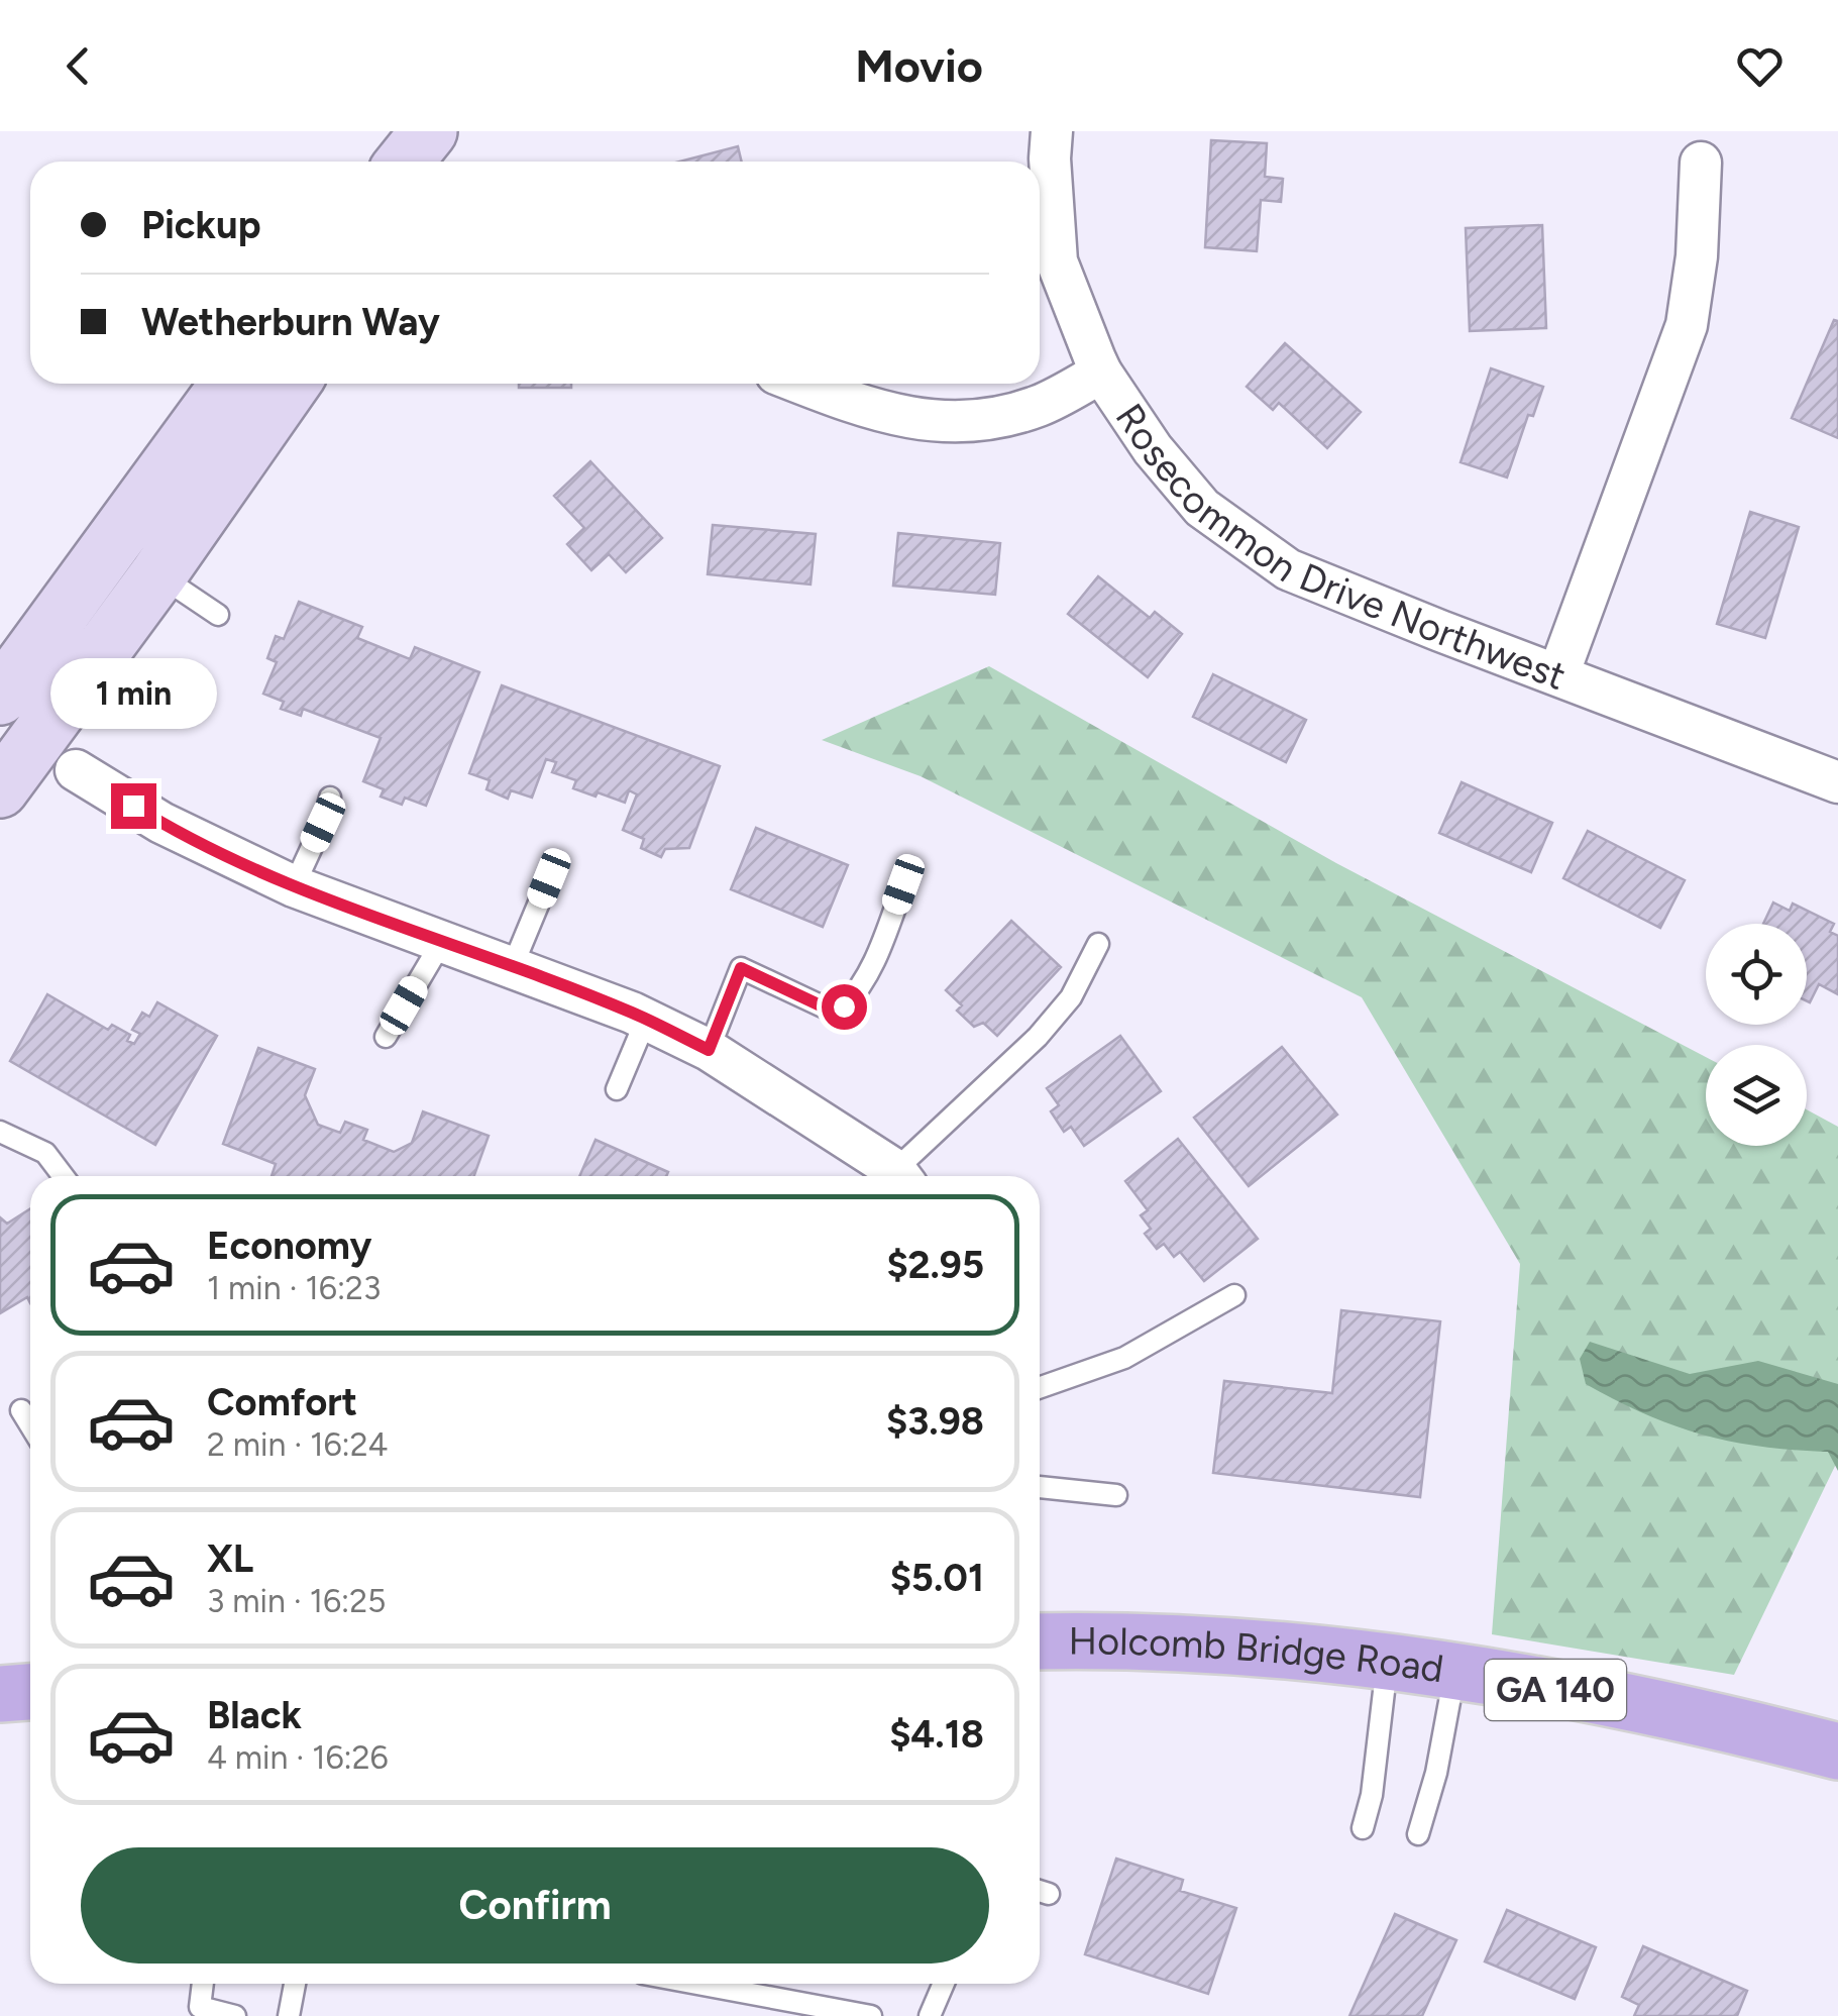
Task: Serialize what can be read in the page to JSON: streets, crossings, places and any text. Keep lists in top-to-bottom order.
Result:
{
  "streets": {
    "main road": ["Holcomb Bridge Road", "GA 140"],
    "street": ["Rosecommon Drive Northwest"]
  },
  "page": {
    "header": "Movio",
    "banner": ["Pickup", "Wetherburn Way"],
    "bubble": "1 min",
    "list": [
      {
        "name": "Economy",
        "note": "1 min · 16:23",
        "value": "$2.95"
      },
      {
        "name": "Comfort",
        "note": "2 min · 16:24",
        "value": "$3.98"
      },
      {
        "name": "XL",
        "note": "3 min · 16:25",
        "value": "$5.01"
      },
      {
        "name": "Black",
        "note": "4 min · 16:26",
        "value": "$4.18"
      }
    ],
    "buttons": "Confirm"
  }
}
